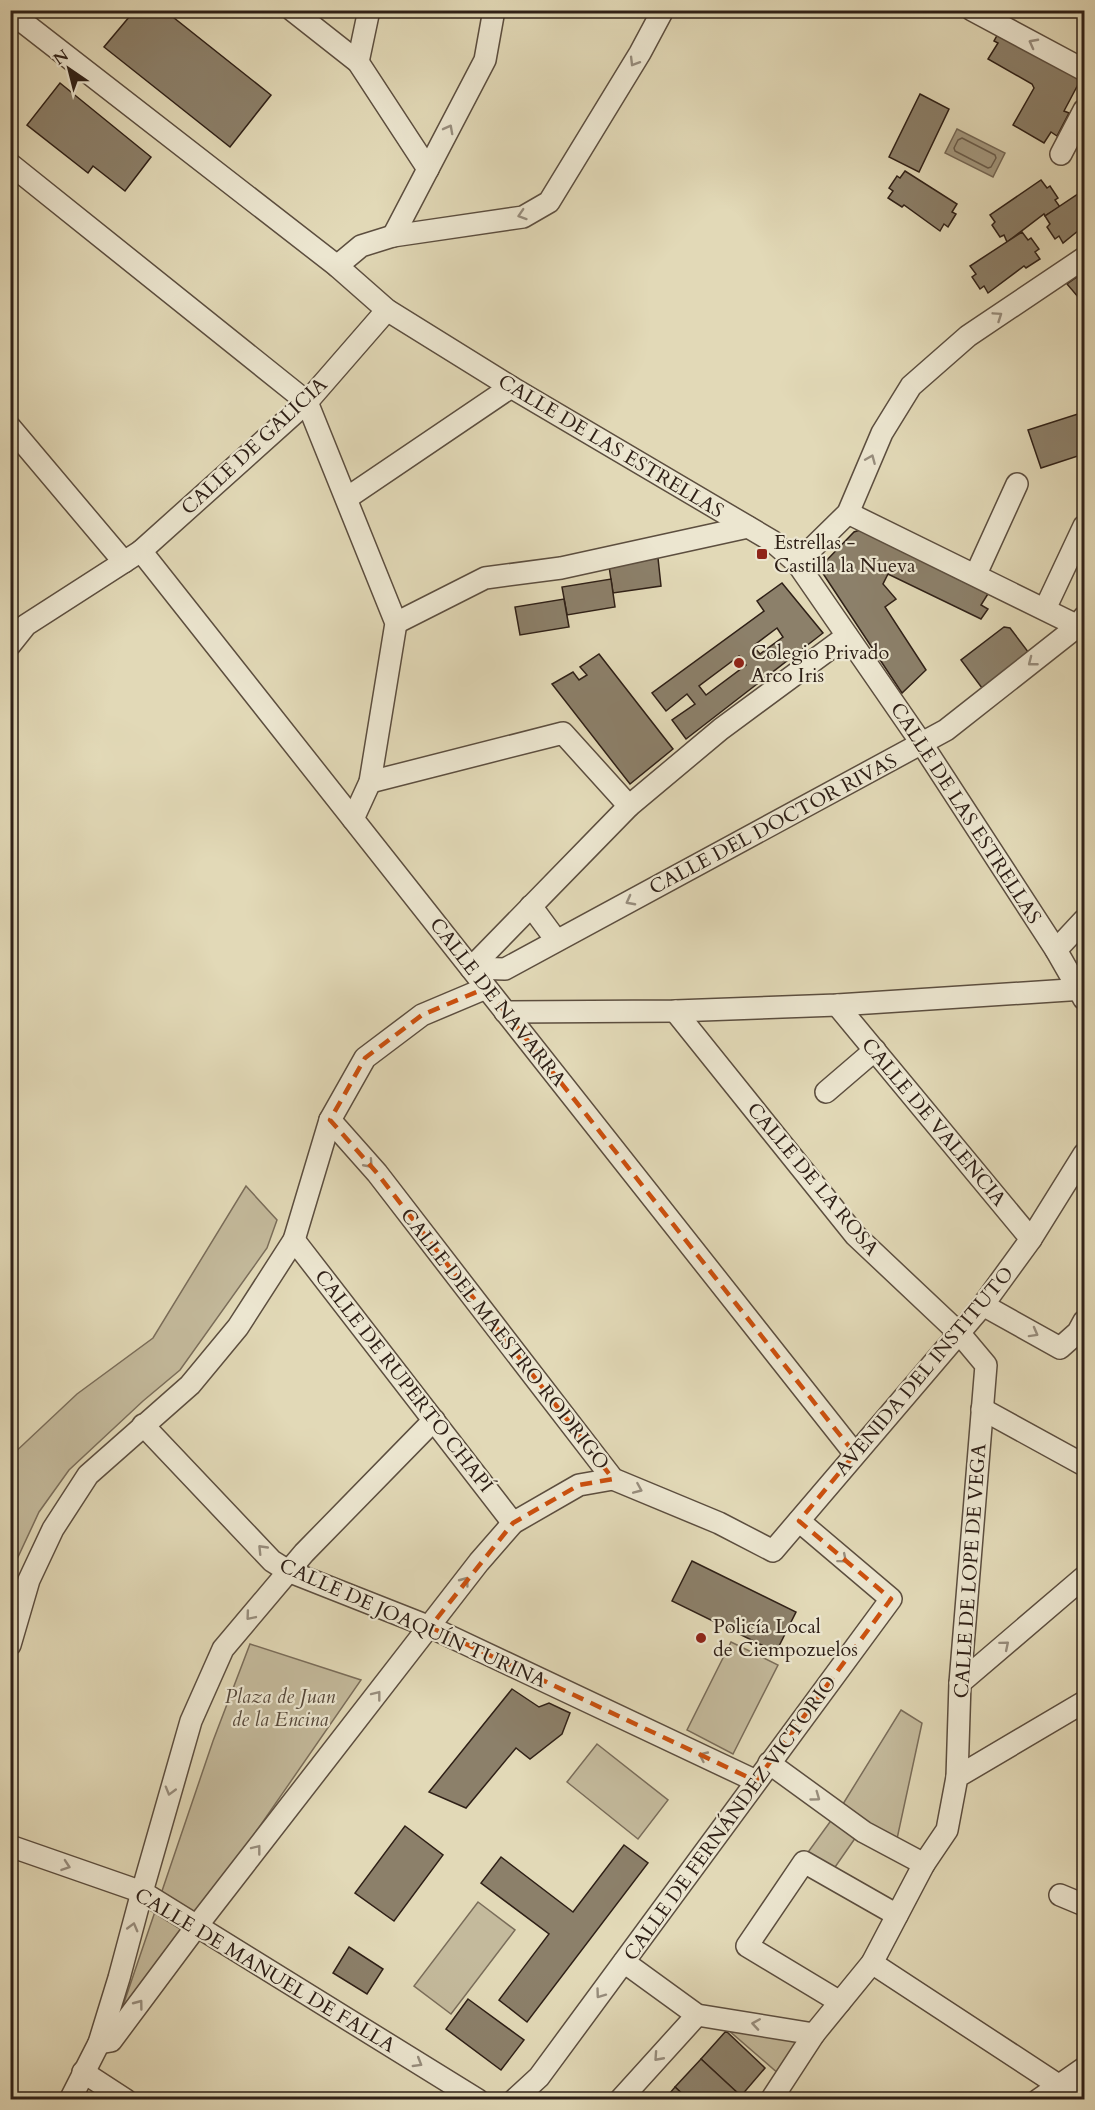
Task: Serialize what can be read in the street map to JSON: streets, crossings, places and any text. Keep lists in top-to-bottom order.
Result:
{
  "streets": {
    "street": [
      "CALLE DE GALICIA",
      "CALLE DE LAS ESTRELLAS",
      "CALLE DEL DOCTOR RIVAS",
      "CALLE DE NAVARRA",
      "CALLE DE VALENCIA",
      "CALLE DE LA ROSA",
      "CALLE DEL MAESTRO RODRIGO",
      "AVENIDA DEL INSTITUTO",
      "CALLE DE RUPERTO CHAPÍ",
      "CALLE DE LOPE DE VEGA",
      "CALLE DE JOAQUÍN TURINA",
      "CALLE DE FERNÁNDEZ VICTORIO",
      "CALLE DE MANUEL DE FALLA"
    ]
  },
  "crossings": [
    ["CALLE DE GALICIA", "CALLE DE LAS ESTRELLAS"],
    ["CALLE DE GALICIA", "CALLE DE NAVARRA"],
    ["CALLE DE LAS ESTRELLAS", "CALLE DEL DOCTOR RIVAS"],
    ["CALLE DEL DOCTOR RIVAS", "CALLE DE NAVARRA"],
    ["CALLE DE NAVARRA", "AVENIDA DEL INSTITUTO"],
    ["CALLE DE VALENCIA", "AVENIDA DEL INSTITUTO"],
    ["CALLE DE LA ROSA", "AVENIDA DEL INSTITUTO"],
    ["CALLE DE LA ROSA", "CALLE DE LOPE DE VEGA"],
    ["CALLE DEL MAESTRO RODRIGO", "AVENIDA DEL INSTITUTO"],
    ["AVENIDA DEL INSTITUTO", "CALLE DE FERNÁNDEZ VICTORIO"],
    ["CALLE DE JOAQUÍN TURINA", "CALLE DE FERNÁNDEZ VICTORIO"]
  ],
  "one_way": [
    "CALLE DEL MAESTRO RODRIGO",
    "CALLE DE JOAQUÍN TURINA",
    "CALLE DE FERNÁNDEZ VICTORIO",
    "CALLE DE MANUEL DE FALLA"
  ],
  "parks": ["Plaza de Juan de la Encina"],
  "places": {
    "transit": ["Estrellas - Castilla la Nueva"],
    "other": ["Colegio Privado Arco Iris", "Policía Local de Ciempozuelos"]
  },
  "north": "top left"
}
